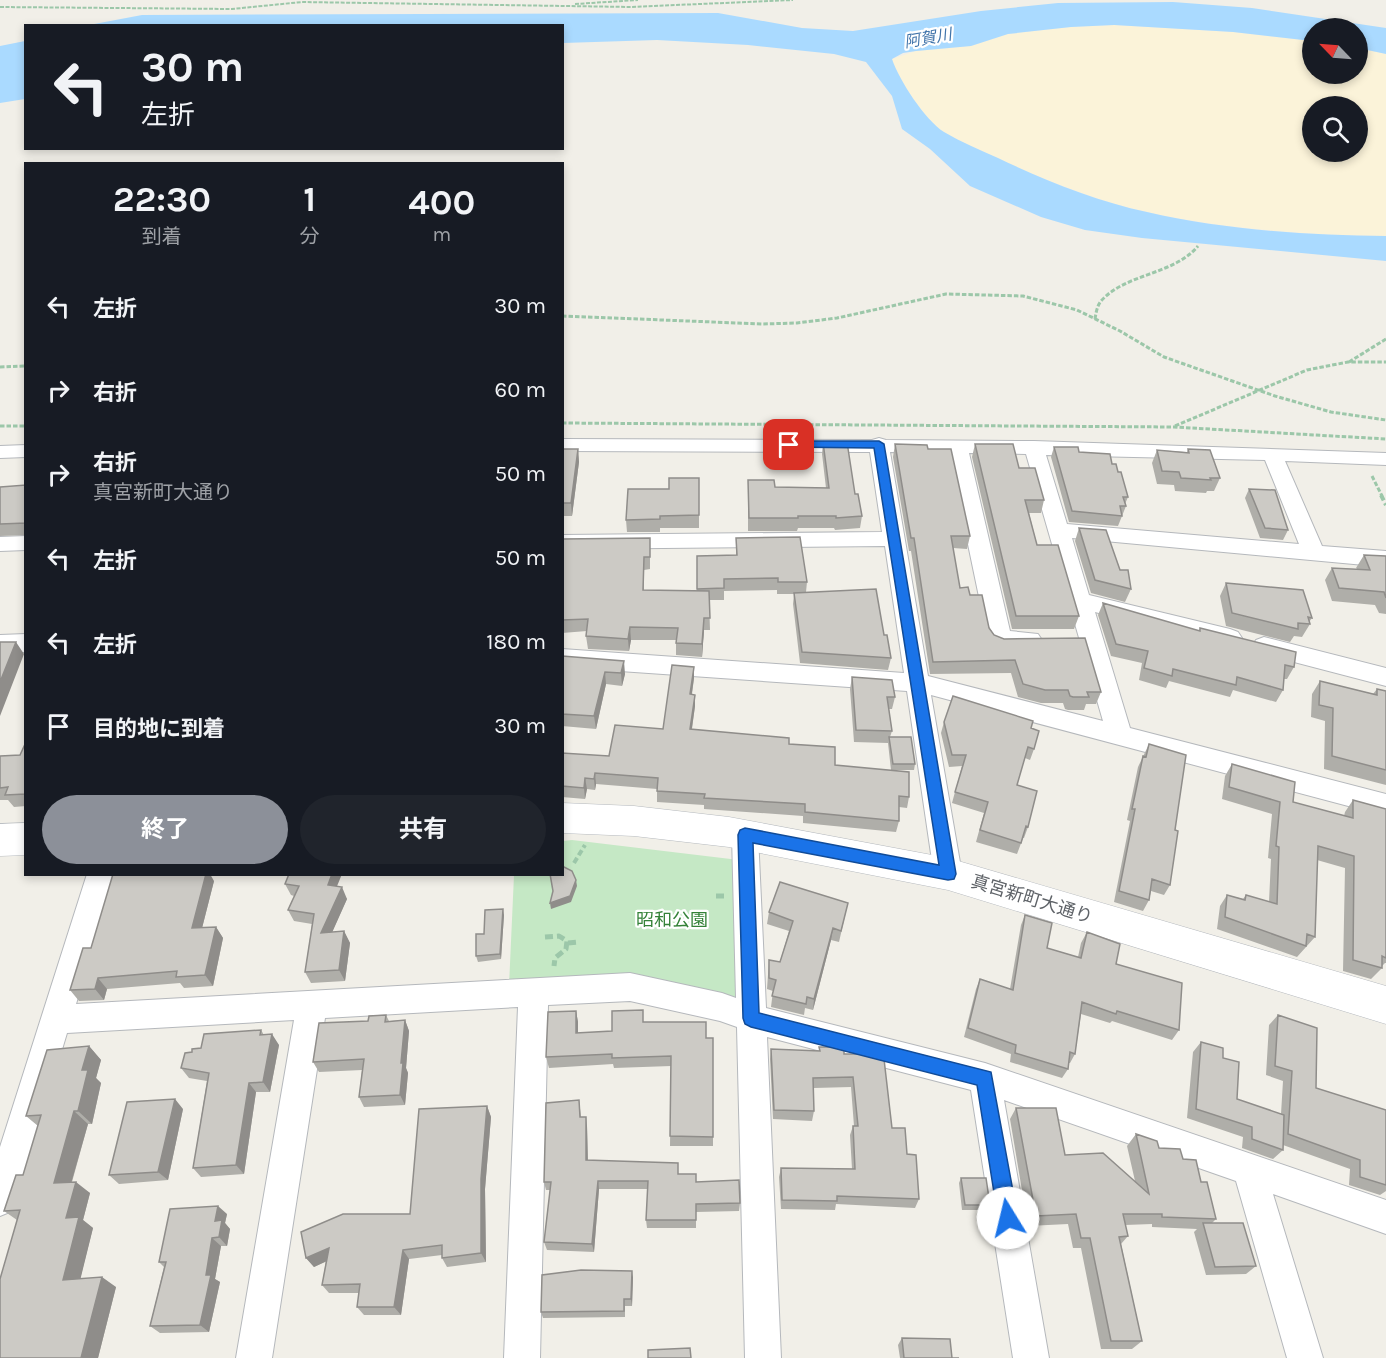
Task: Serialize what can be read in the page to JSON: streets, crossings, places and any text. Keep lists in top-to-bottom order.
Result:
{
  "streets": {
    "street": ["真宮新町大通り"]
  },
  "water": ["阿賀川"],
  "parks": ["昭和公園"],
  "north": "top left",
  "page": {
    "turn": ["30 m", "左折"],
    "eta": [
      "22:30",
      "到着",
      "1",
      "分",
      "400",
      "m"
    ],
    "list": [
      {
        "name": "左折",
        "value": "30 m"
      },
      {
        "name": "右折",
        "value": "60 m"
      },
      {
        "name": "右折",
        "note": "真宮新町大通り",
        "value": "50 m"
      },
      {
        "name": "左折",
        "value": "50 m"
      },
      {
        "name": "左折",
        "value": "180 m"
      },
      {
        "name": "目的地に到着",
        "value": "30 m"
      }
    ],
    "buttons": ["終了", "共有"]
  }
}
